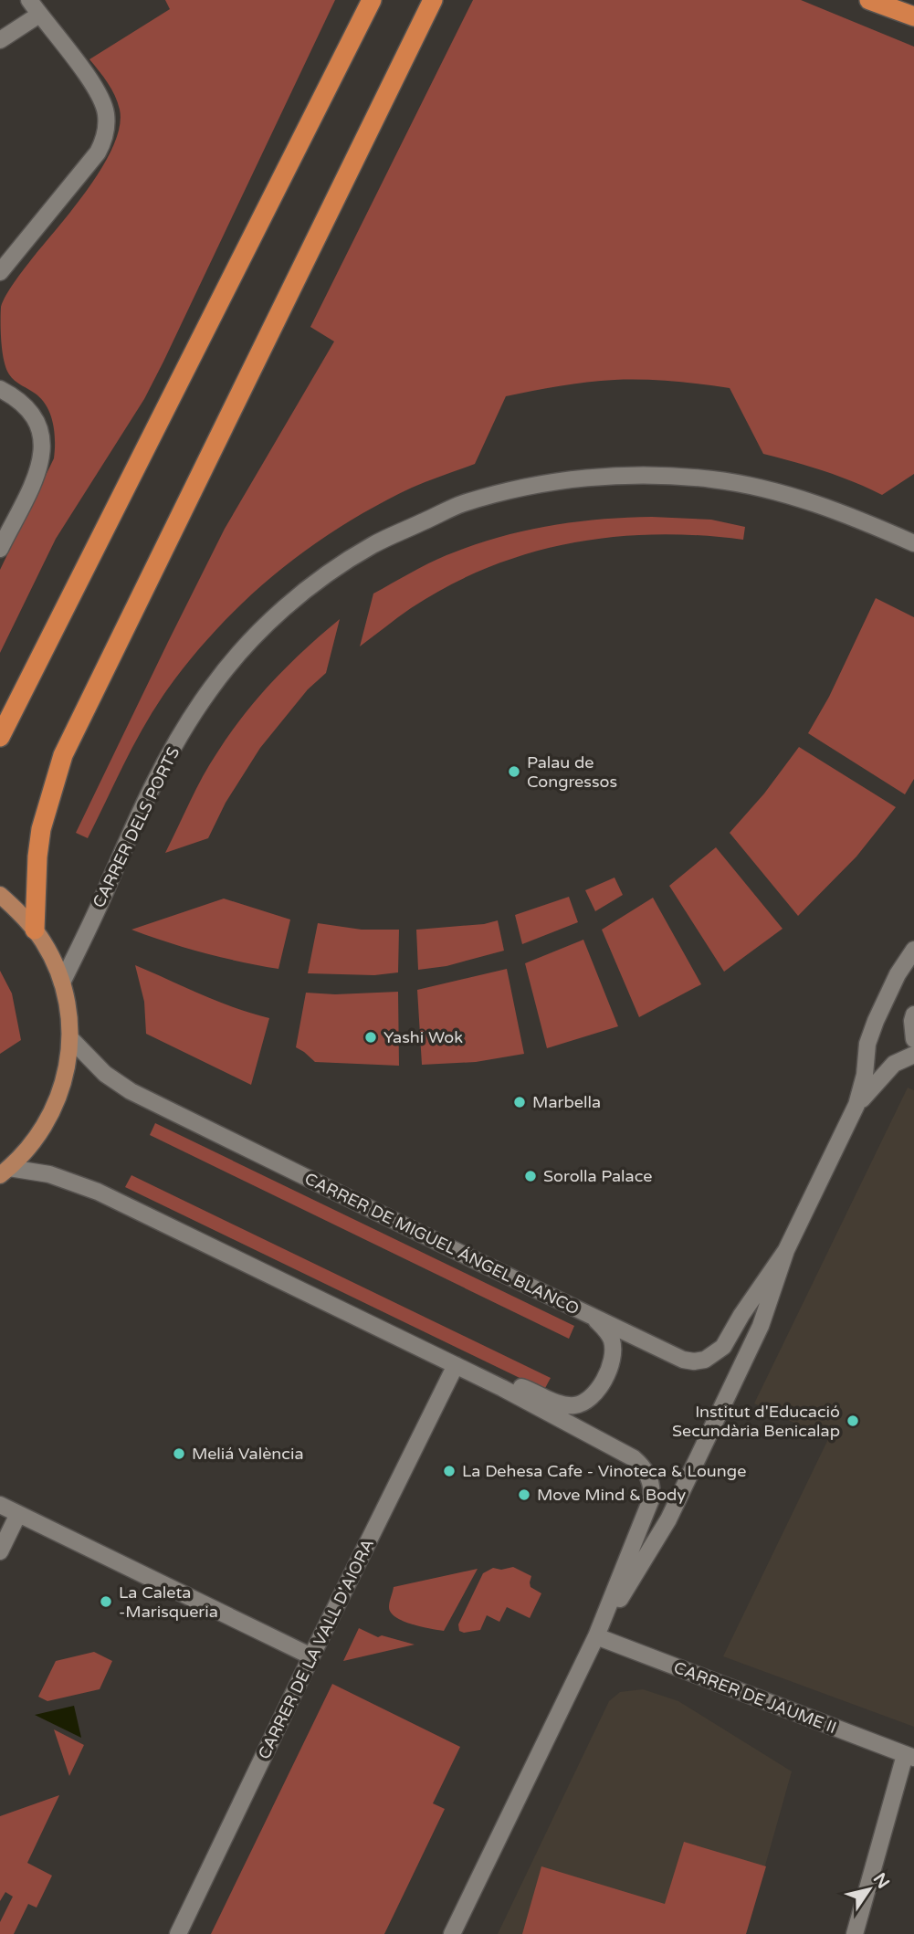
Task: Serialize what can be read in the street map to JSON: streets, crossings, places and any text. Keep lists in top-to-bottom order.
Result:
{
  "streets": {
    "street": [
      "CARRER DELS PORTS",
      "CARRER DE MIGUEL ÁNGEL BLANCO",
      "CARRER DE LA VALL D'AIORA",
      "CARRER DE JAUME II"
    ]
  },
  "places": [
    "Palau de Congressos",
    "Yashi Wok",
    "Marbella",
    "Sorolla Palace",
    "Institut d'Educació Secundària Benicalap",
    "Meliá València",
    "La Dehesa Cafe - Vinoteca & Lounge",
    "Move Mind & Body",
    "La Caleta -Marisqueria"
  ],
  "north": "top right"
}
